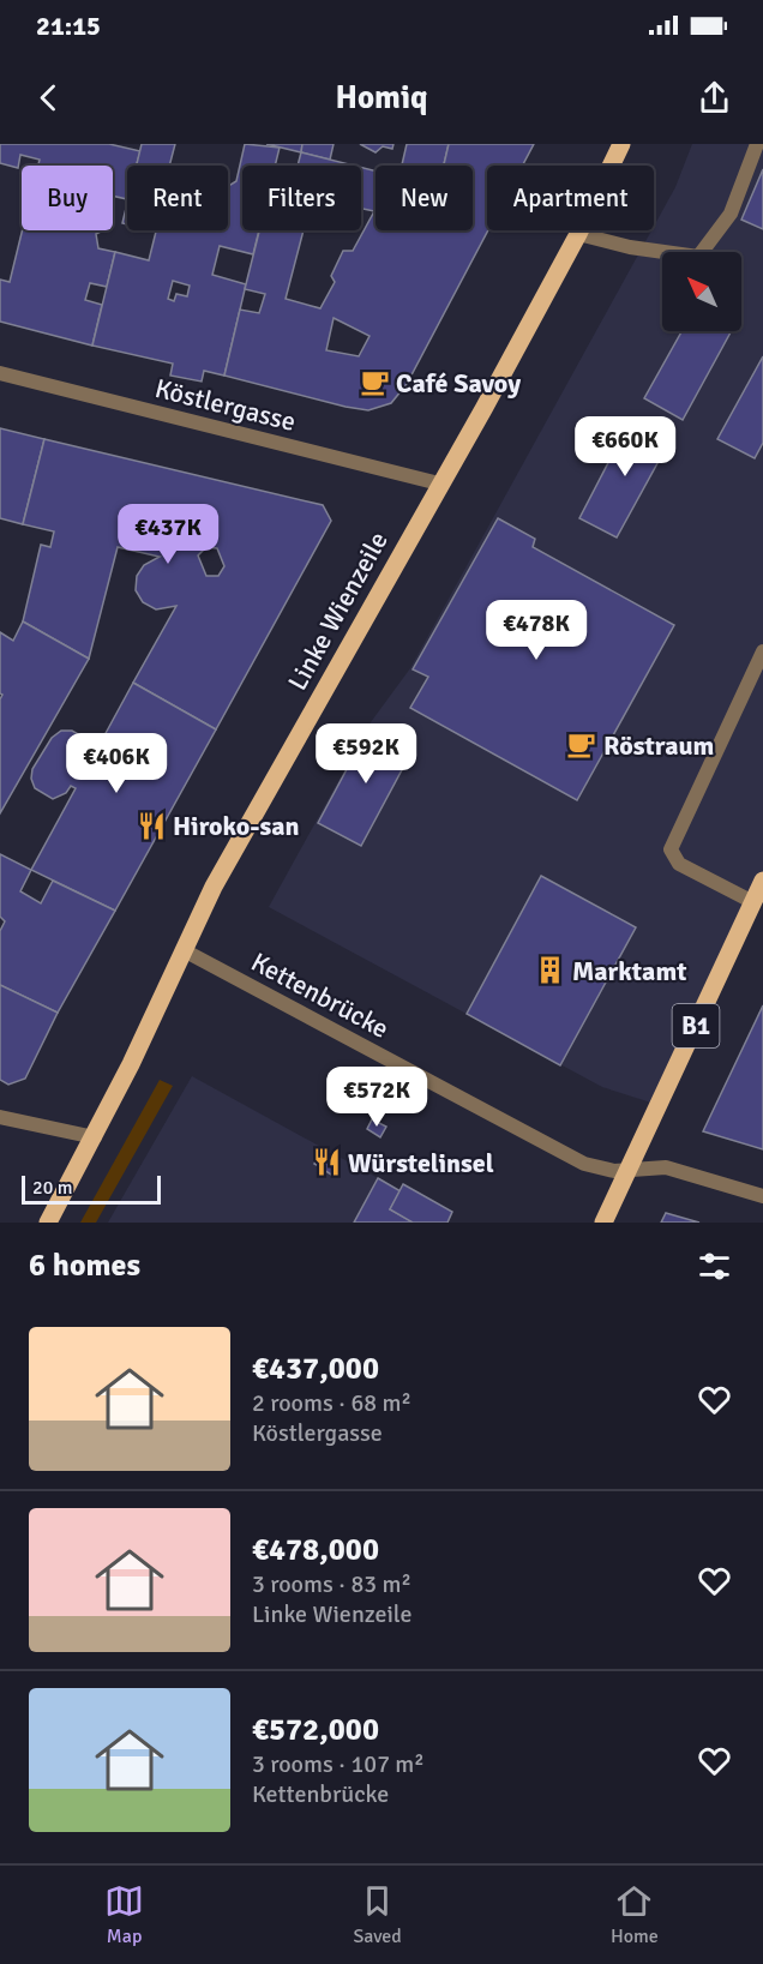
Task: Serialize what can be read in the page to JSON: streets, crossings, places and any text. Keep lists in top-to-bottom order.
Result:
{
  "streets": {
    "main road": ["Linke Wienzeile", "B1"],
    "street": ["Köstlergasse", "Kettenbrücke"]
  },
  "crossings": [
    ["Köstlergasse", "Linke Wienzeile"],
    ["Linke Wienzeile", "Kettenbrücke"],
    ["Kettenbrücke", "B1"]
  ],
  "places": {
    "cafe": ["Café Savoy", "Röstraum"],
    "restaurant": ["Hiroko-san", "Würstelinsel"],
    "building": ["Marktamt"]
  },
  "scale_bar": "20 m",
  "north": "top left",
  "page": {
    "status": "21:15",
    "header": "Homiq",
    "chip": [
      "Buy",
      "Rent",
      "Filters",
      "New",
      "Apartment"
    ],
    "price": [
      "€660K",
      "€437K",
      "€478K",
      "€592K",
      "€406K",
      "€572K"
    ],
    "scale": "20 m",
    "heading": "6 homes",
    "list": [
      {
        "name": "€437,000",
        "note": "2 rooms · 68 m² · Köstlergasse"
      },
      {
        "name": "€478,000",
        "note": "3 rooms · 83 m² · Linke Wienzeile"
      },
      {
        "name": "€572,000",
        "note": "3 rooms · 107 m² · Kettenbrücke"
      }
    ],
    "tabs": ["Map", "Saved", "Home"]
  }
}
